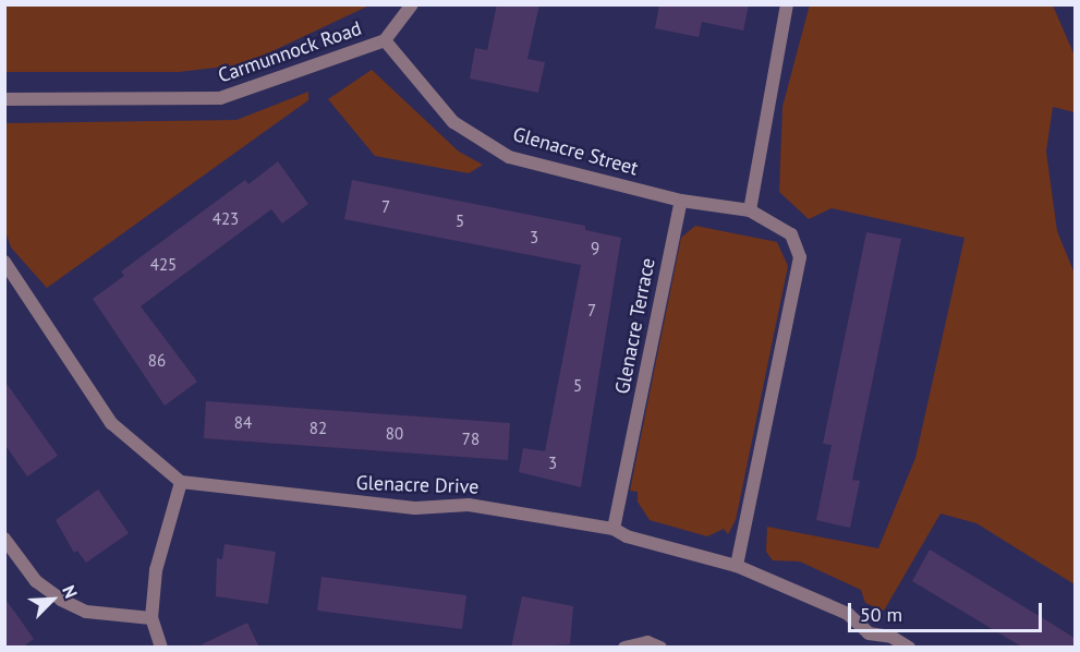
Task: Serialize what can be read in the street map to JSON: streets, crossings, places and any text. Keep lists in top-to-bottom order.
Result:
{
  "streets": {
    "street": [
      "Carmunnock Road",
      "Glenacre Street",
      "Glenacre Terrace",
      "Glenacre Drive"
    ]
  },
  "crossings": [
    ["Carmunnock Road", "Glenacre Street"],
    ["Glenacre Street", "Glenacre Terrace"],
    ["Glenacre Terrace", "Glenacre Drive"]
  ],
  "house_numbers": [
    "7",
    "423",
    "5",
    "3",
    "9",
    "425",
    "7",
    "86",
    "5",
    "84",
    "82",
    "80",
    "78",
    "3"
  ],
  "scale_bar": "50 m",
  "north": "top right"
}
